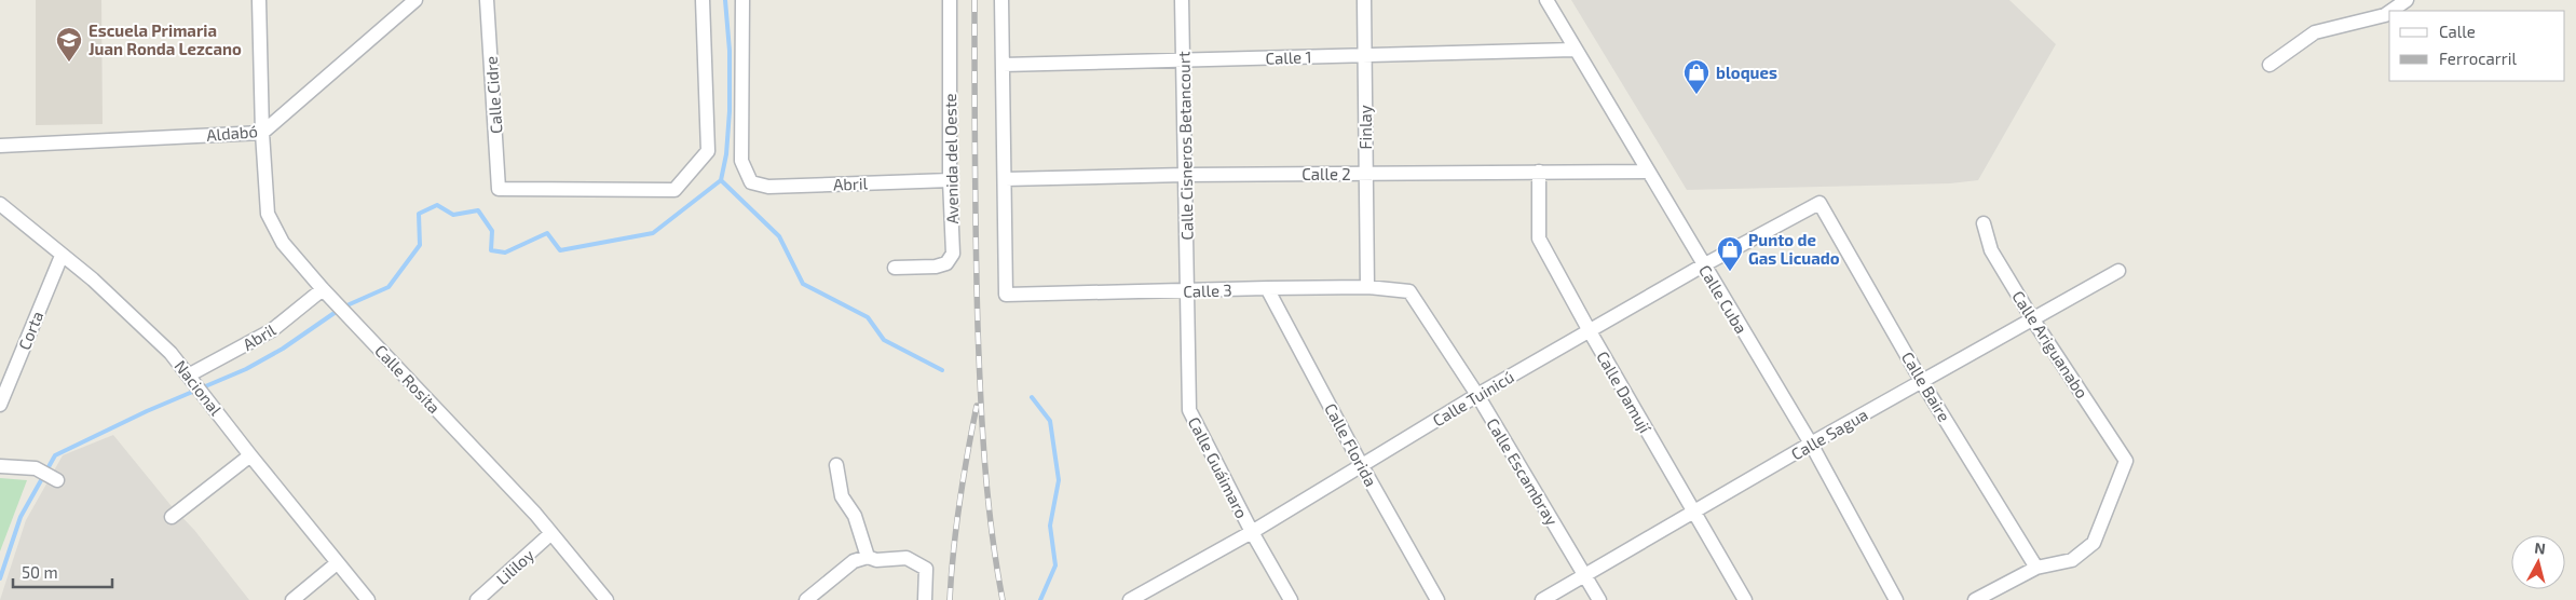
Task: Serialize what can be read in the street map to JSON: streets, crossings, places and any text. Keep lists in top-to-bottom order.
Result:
{
  "streets": {
    "street": [
      "Calle 1",
      "Calle Cidre",
      "Finlay",
      "Aldabó",
      "Calle Cisneros Betancourt",
      "Avenida del Oeste",
      "Calle 2",
      "Abril",
      "Calle 3",
      "Calle Cuba",
      "Corta",
      "Calle Ariguanabo",
      "Calle Rosita",
      "Calle Baire",
      "Nacional",
      "Calle Damují",
      "Calle Tuinicú",
      "Calle Sagua",
      "Calle Florida",
      "Calle Guáimaro",
      "Calle Escambray",
      "Lililoy"
    ]
  },
  "crossings": [
    ["Calle 1", "Finlay"],
    ["Calle 1", "Calle Cisneros Betancourt"],
    ["Calle 1", "Calle Cuba"],
    ["Finlay", "Calle 2"],
    ["Finlay", "Calle 3"],
    ["Aldabó", "Calle Rosita"],
    ["Calle Cisneros Betancourt", "Calle 2"],
    ["Calle Cisneros Betancourt", "Calle 3"],
    ["Calle Cisneros Betancourt", "Calle Guáimaro"],
    ["Avenida del Oeste", "Abril"],
    ["Calle 2", "Calle 3"],
    ["Calle 2", "Calle Cuba"],
    ["Calle 2", "Calle Damují"],
    ["Abril", "Calle Rosita"],
    ["Abril", "Nacional"],
    ["Calle 3", "Calle Florida"],
    ["Calle 3", "Calle Guáimaro"],
    ["Calle 3", "Calle Escambray"],
    ["Calle Cuba", "Calle Tuinicú"],
    ["Calle Cuba", "Calle Sagua"],
    ["Corta", "Nacional"],
    ["Calle Ariguanabo", "Calle Baire"],
    ["Calle Ariguanabo", "Calle Sagua"],
    ["Calle Rosita", "Lililoy"],
    ["Calle Baire", "Calle Tuinicú"],
    ["Calle Baire", "Calle Sagua"],
    ["Calle Damují", "Calle Tuinicú"],
    ["Calle Damují", "Calle Sagua"],
    ["Calle Tuinicú", "Calle Florida"],
    ["Calle Tuinicú", "Calle Guáimaro"],
    ["Calle Tuinicú", "Calle Escambray"],
    ["Calle Sagua", "Calle Escambray"]
  ],
  "places": {
    "school or university": ["Escuela Primaria Juan Ronda Lezcano"],
    "shop": ["bloques", "Punto de Gas Licuado"]
  },
  "legend": ["Calle", "Ferrocarril"],
  "scale_bar": "50 m",
  "north": "top"
}
